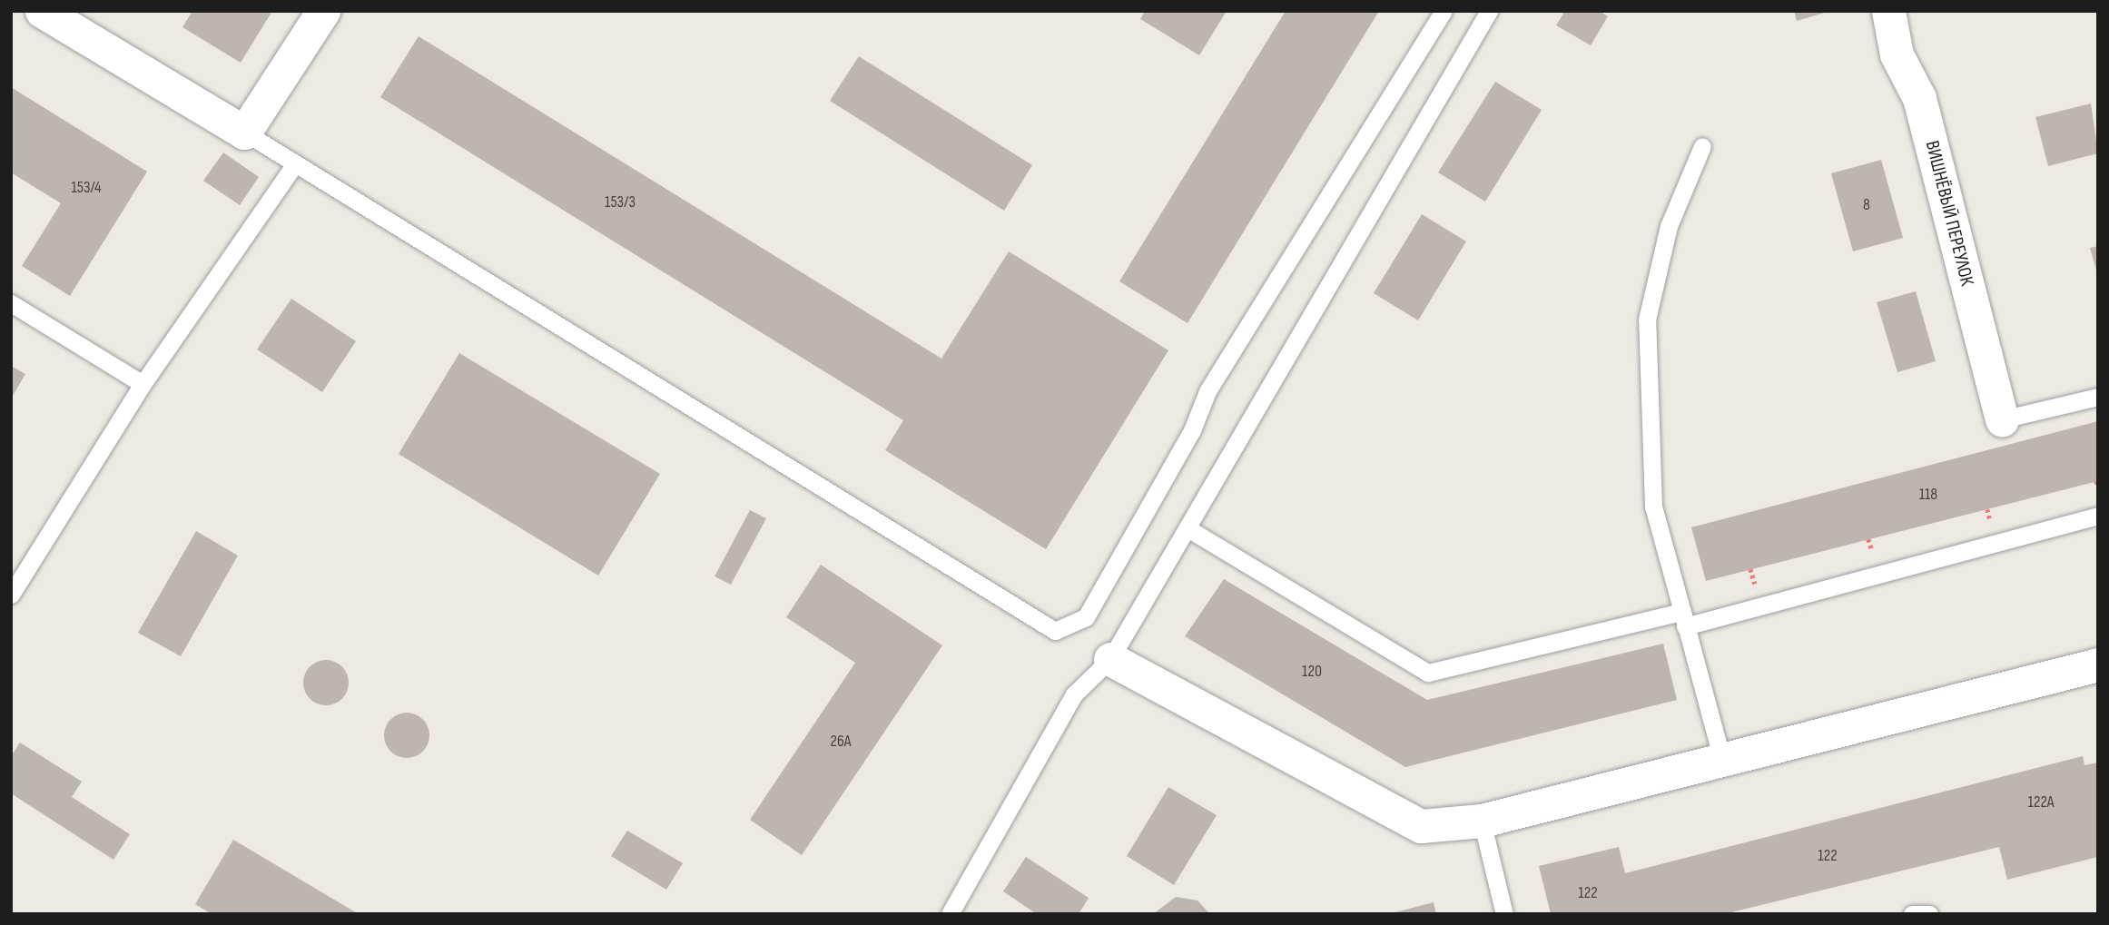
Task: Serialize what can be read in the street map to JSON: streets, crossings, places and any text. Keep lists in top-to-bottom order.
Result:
{
  "streets": {
    "street": ["ВИШНЁВЫЙ ПЕРЕУЛОК"]
  },
  "house_numbers": [
    "153/4",
    "153/3",
    "8",
    "118",
    "120",
    "26А",
    "122А",
    "122",
    "122"
  ]
}
